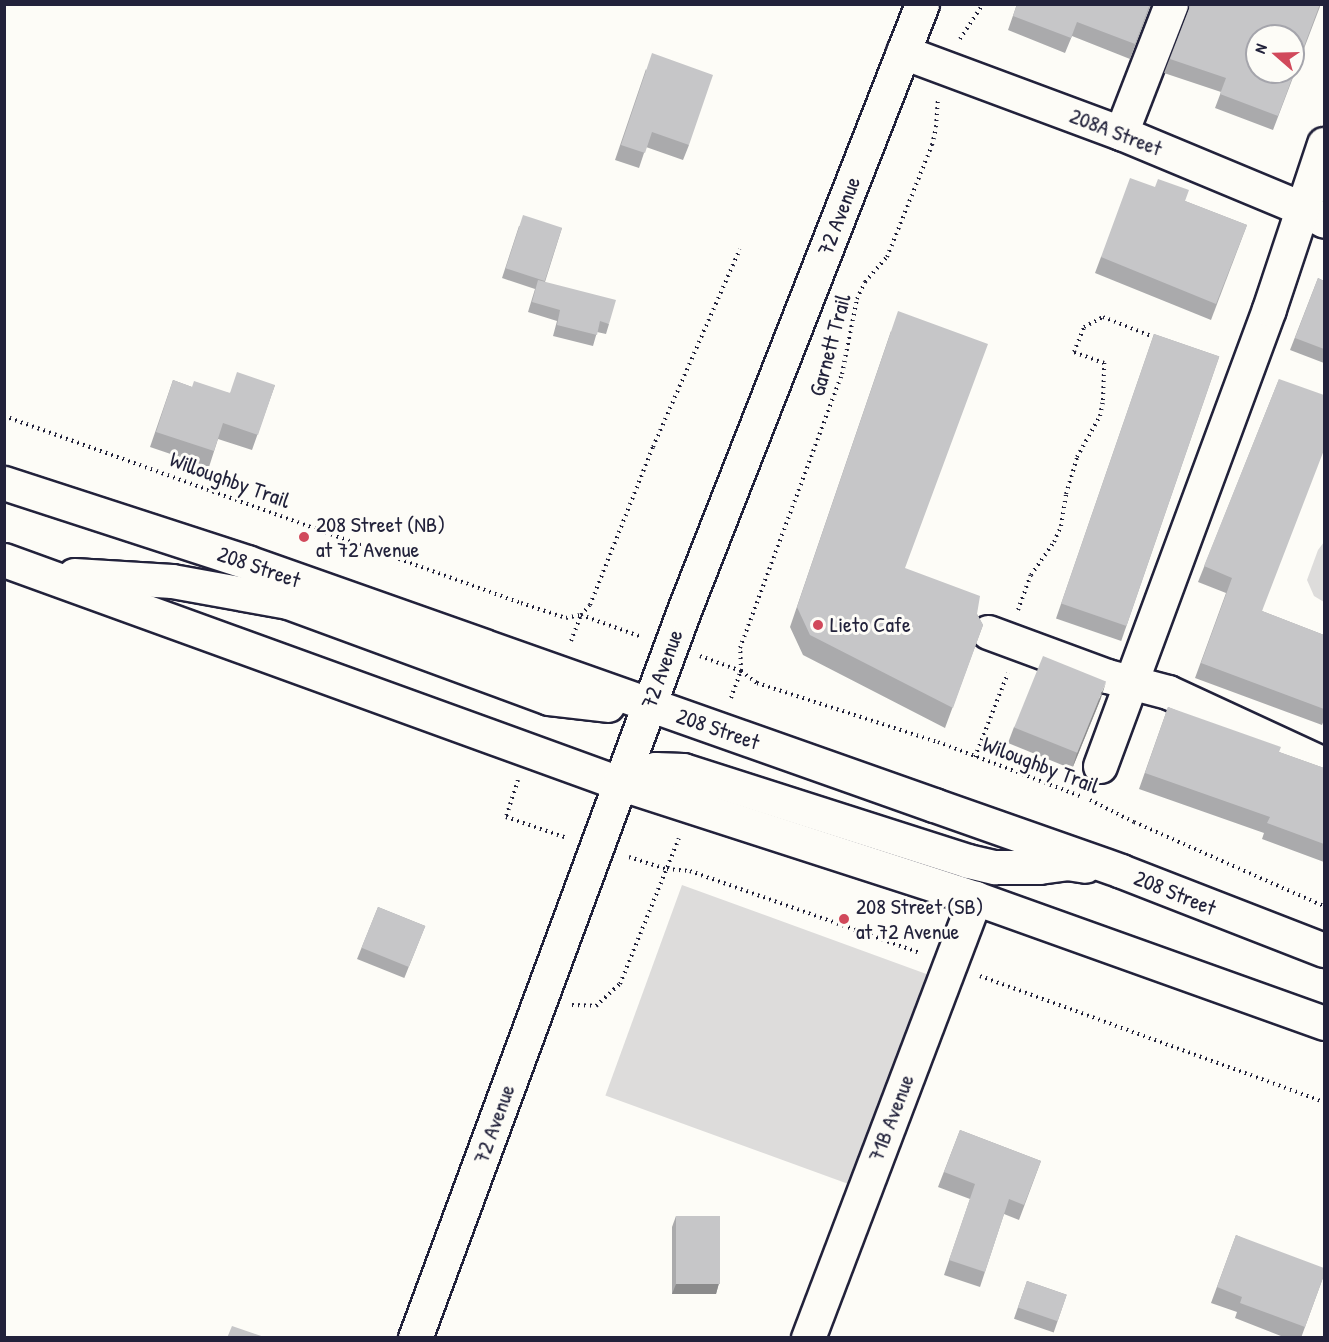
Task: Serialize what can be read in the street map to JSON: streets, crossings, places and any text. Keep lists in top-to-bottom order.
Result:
{
  "streets": {
    "main road": [
      "208A Street",
      "72 Avenue",
      "208 Street",
      "71B Avenue"
    ],
    "path": ["Garnett Trail", "Willoughby Trail", "Wiloughby Trail"]
  },
  "crossings": [
    ["208A Street", "72 Avenue"],
    ["208A Street", "Garnett Trail"],
    ["72 Avenue", "208 Street"],
    ["Garnett Trail", "Wiloughby Trail"]
  ],
  "places": ["208 Street (NB) at 72 Avenue", "Lieto Cafe", "208 Street (SB) at 72 Avenue"],
  "north": "left"
}
